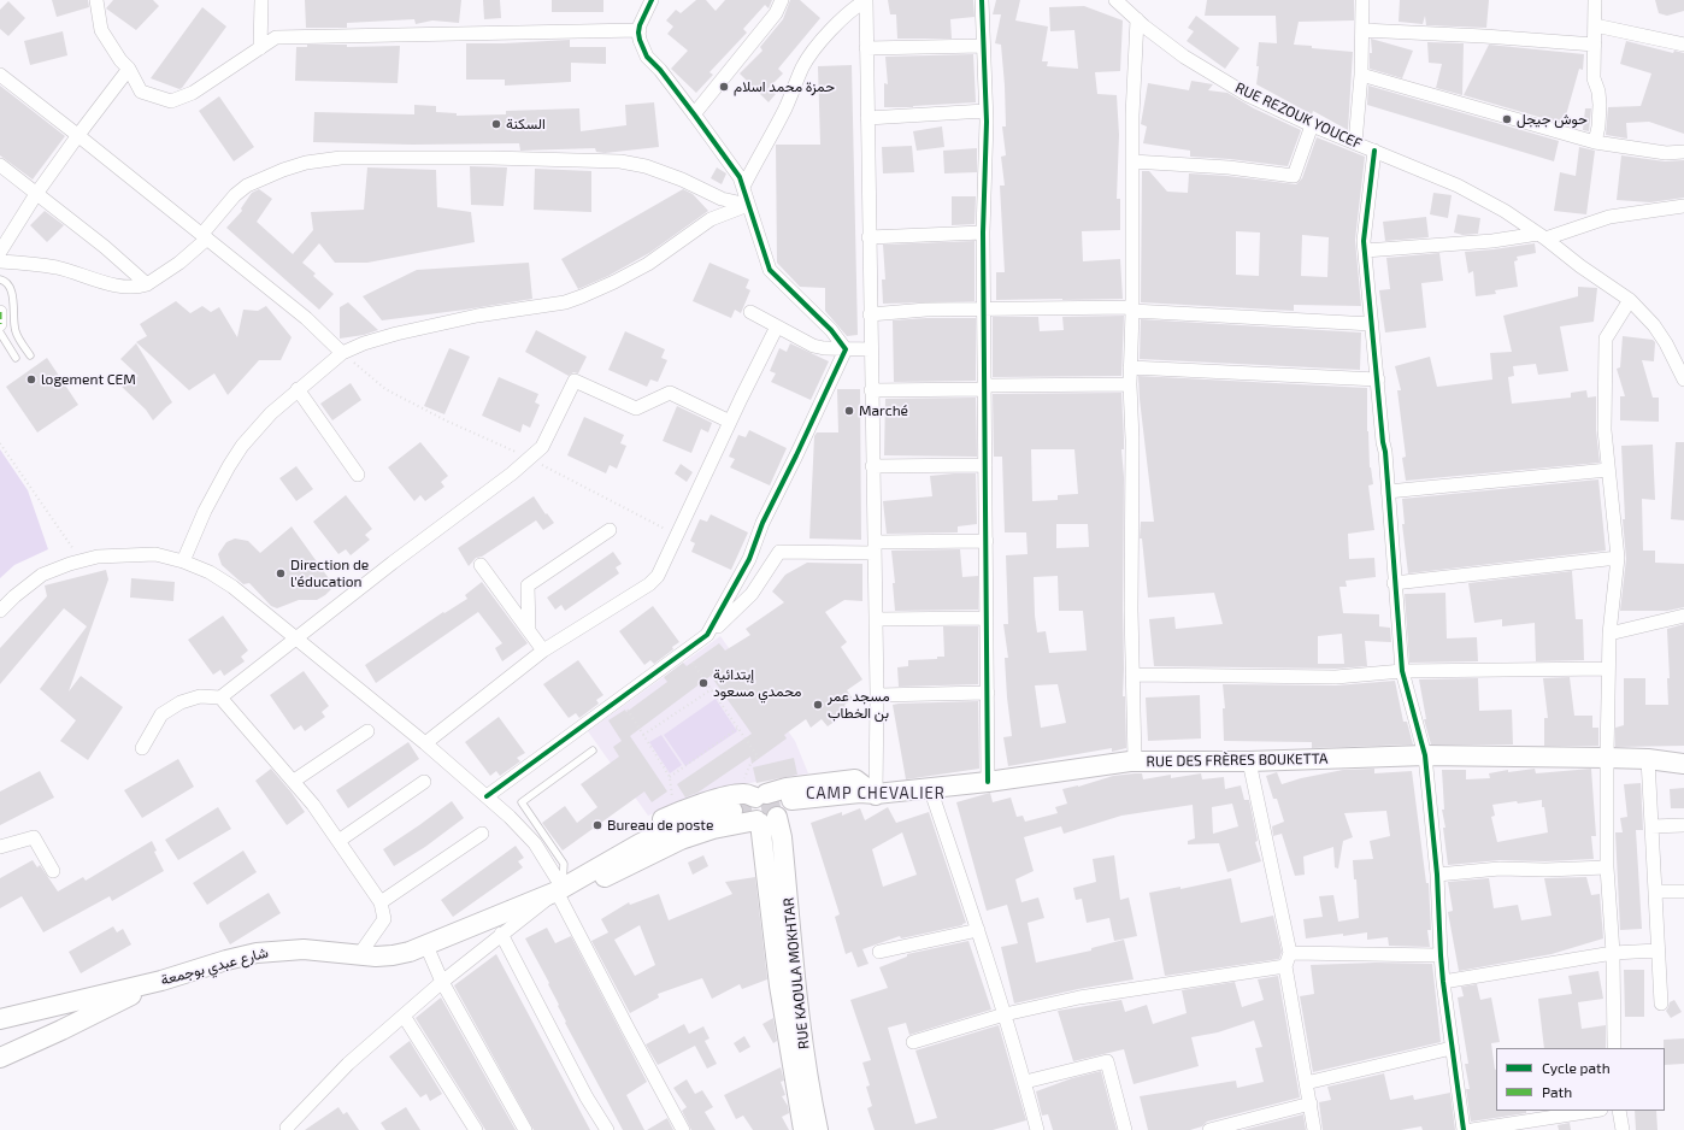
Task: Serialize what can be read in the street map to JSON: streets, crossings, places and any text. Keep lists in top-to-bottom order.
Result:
{
  "streets": {
    "main road": ["RUE DES FRÈRES BOUKETTA", "شارع عبدي بوجمعة", "RUE KAOULA MOKHTAR"],
    "street": ["RUE REZOUK YOUCEF"]
  },
  "crossings": [
    ["RUE DES FRÈRES BOUKETTA", "شارع عبدي بوجمعة"],
    ["RUE DES FRÈRES BOUKETTA", "RUE KAOULA MOKHTAR"]
  ],
  "districts": ["CAMP CHEVALIER"],
  "places": [
    "حمزة محمد اسلام",
    "حوش جيجل",
    "السكنة",
    "logement CEM",
    "Marché",
    "Direction de l'éducation",
    "إبتدائية محمدي مسعود",
    "مسجد عمر بن الخطاب",
    "Bureau de poste"
  ],
  "legend": ["Cycle path", "Path"]
}
